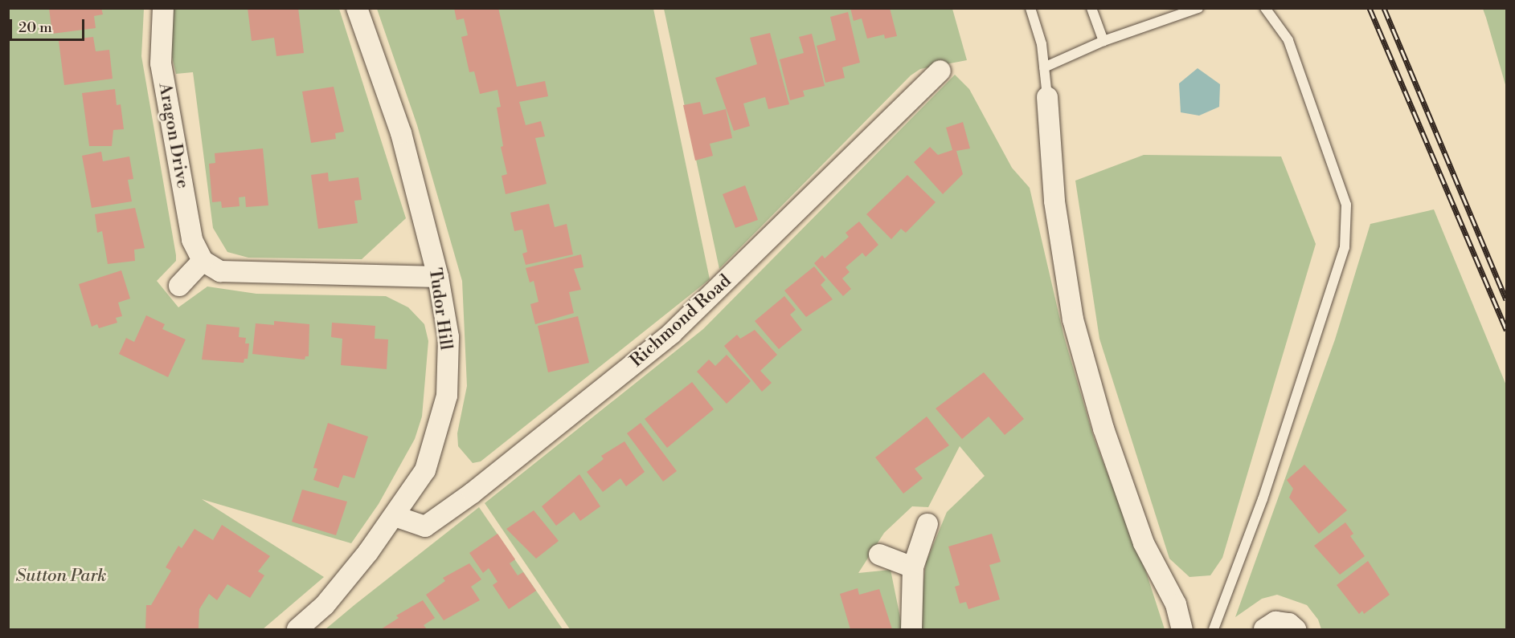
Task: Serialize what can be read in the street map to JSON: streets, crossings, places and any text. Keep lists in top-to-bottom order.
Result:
{
  "streets": {
    "street": ["Aragon Drive", "Tudor Hill", "Richmond Road"]
  },
  "crossings": [
    ["Tudor Hill", "Richmond Road"]
  ],
  "parks": ["Sutton Park"],
  "scale_bar": "20 m"
}
